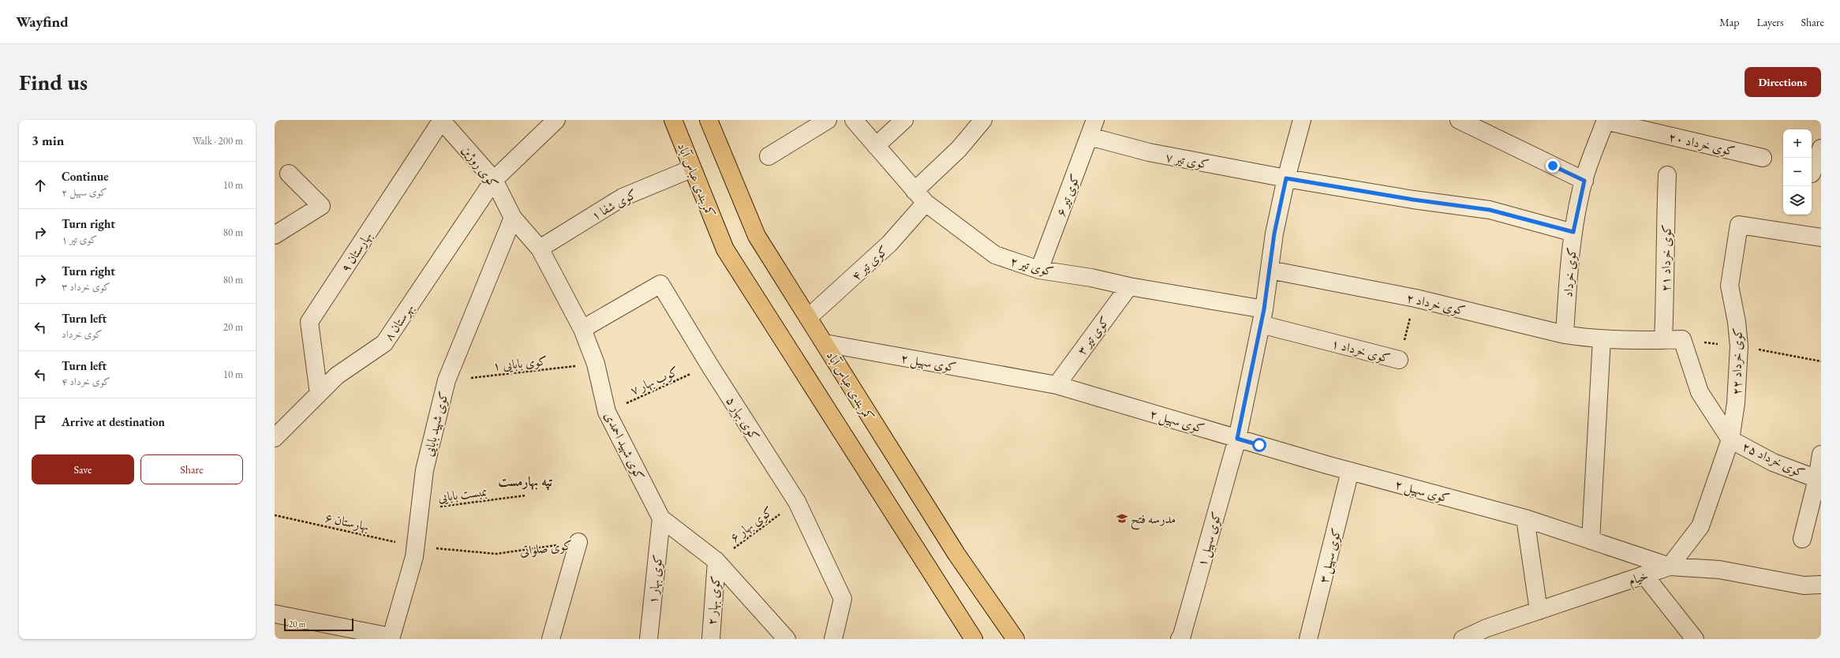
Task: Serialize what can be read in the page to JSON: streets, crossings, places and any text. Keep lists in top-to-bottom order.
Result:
{
  "streets": {
    "main road": ["کمربندی عباس آباد"],
    "street": [
      "کوی خرداد ۲۰",
      "کوی تیر ۷",
      "کوی روژین",
      "کوی تیر ۶",
      "کوی شفا ۱",
      "بهارستان ۹",
      "کوی خرداد ۲۱",
      "کوی تیر ۴",
      "کوی تیر ۲",
      "کوی خرداد",
      "کوی خرداد ۲",
      "بهرستان ۸",
      "کوی تیر ۳",
      "کوی خرداد ۱",
      "کوی خرداد ۲۲",
      "کوی سهیل ۲",
      "کوی بهار ۵",
      "کوی شهید بابایی",
      "کوی شهید احمدی",
      "کوی خرداد ۲۵",
      "کوی سهیل ۱",
      "کوی صلواتی",
      "کوی سهیل ۳",
      "خیام",
      "کوی بهار ۱",
      "کوی بهار ۲"
    ],
    "path": [
      "کوی بابایی ۱",
      "کوب بهار ۷",
      "بمبست بابایی",
      "بهارستان ۶",
      "کوی بهار ۶"
    ]
  },
  "crossings": [
    ["کوی خرداد ۲۰", "کوی خرداد"],
    ["کوی تیر ۷", "کوی تیر ۶"],
    ["کوی تیر ۷", "کوی خرداد"],
    ["کوی تیر ۷", "کوی سهیل ۱"],
    ["کوی روژین", "بهارستان ۹"],
    ["کوی روژین", "بهرستان ۸"],
    ["کوی روژین", "کوی شهید بابایی"],
    ["کوی روژین", "کوی شهید احمدی"],
    ["کمربندی عباس آباد", "کوی شفا ۱"],
    ["کمربندی عباس آباد", "کوی تیر ۴"],
    ["کمربندی عباس آباد", "کوی سهیل ۲"],
    ["کوی تیر ۶", "کوی تیر ۲"],
    ["کوی شفا ۱", "کوی شهید احمدی"],
    ["بهارستان ۹", "بهرستان ۸"],
    ["کوی خرداد ۲۱", "کوی خرداد ۲"],
    ["کوی تیر ۴", "کوی تیر ۲"],
    ["کوی تیر ۲", "کوی تیر ۳"],
    ["کوی تیر ۲", "کوی خرداد ۱"],
    ["کوی تیر ۲", "کوی سهیل ۱"],
    ["کوی خرداد", "کوی خرداد ۲"],
    ["کوی خرداد ۲", "کوی خرداد ۱"],
    ["کوی خرداد ۲", "کوی خرداد ۲۲"],
    ["کوی خرداد ۲", "کوی خرداد ۲۵"],
    ["کوی خرداد ۲", "کوی سهیل ۱"],
    ["کوی تیر ۳", "کوی سهیل ۲"],
    ["کوی خرداد ۱", "کوی سهیل ۱"],
    ["کوی خرداد ۲۲", "کوی سهیل ۲"],
    ["کوی خرداد ۲۲", "کوی خرداد ۲۵"],
    ["کوی خرداد ۲۲", "خیام"],
    ["کوی سهیل ۲", "کوی سهیل ۱"],
    ["کوی سهیل ۲", "کوی سهیل ۳"],
    ["کوی سهیل ۲", "خیام"],
    ["کوی بابایی ۱", "کوی شهید بابایی"],
    ["کوی بابایی ۱", "کوی شهید احمدی"],
    ["کوب بهار ۷", "کوی بهار ۵"],
    ["کوب بهار ۷", "کوی شهید احمدی"],
    ["کوی بهار ۵", "کوی شهید احمدی"],
    ["کوی بهار ۵", "کوی بهار ۶"],
    ["کوی شهید بابایی", "کوی شهید احمدی"],
    ["کوی شهید بابایی", "بمبست بابایی"],
    ["کوی شهید بابایی", "بهارستان ۶"],
    ["کوی شهید بابایی", "کوی صلواتی"],
    ["کوی شهید احمدی", "کوی بهار ۶"],
    ["کوی شهید احمدی", "کوی بهار ۱"],
    ["کوی شهید احمدی", "کوی بهار ۲"],
    ["بهارستان ۶", "کوی صلواتی"],
    ["کوی بهار ۶", "کوی بهار ۲"]
  ],
  "districts": ["تپه بهارمست"],
  "places": {
    "school or university": ["مدرسه فتح"]
  },
  "scale_bar": "20 m",
  "page": {
    "header": "Wayfind",
    "nav": ["Map", "Layers", "Share"],
    "buttons": [
      "Directions",
      ["Save", "Share"]
    ],
    "title": "Find us",
    "heading": ["3 min", "Walk · 200 m"],
    "map_buttons": ["+", "−"],
    "list": [
      ["Continue", "کوی سهیل ۲", "10 m"],
      ["Turn right", "کوی تیر ۱", "80 m"],
      ["Turn right", "کوی خرداد ۳", "80 m"],
      ["Turn left", "کوی خرداد", "20 m"],
      ["Turn left", "کوی خرداد ۴", "10 m"],
      "Arrive at destination"
    ],
    "scale": "20 m"
  }
}
